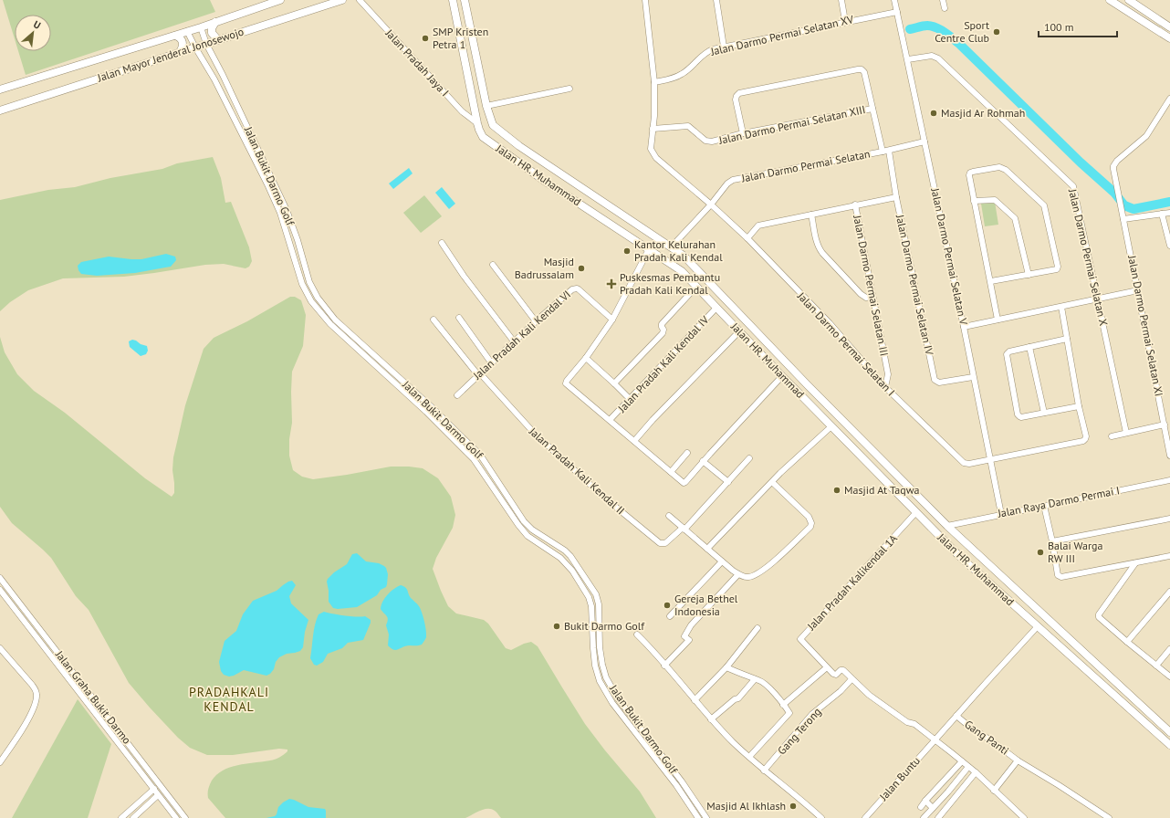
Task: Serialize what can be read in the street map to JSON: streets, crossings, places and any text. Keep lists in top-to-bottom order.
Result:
{
  "streets": {
    "main road": ["Jalan Mayor Jenderal Jonosewojo", "Jalan HR. Muhammad"],
    "street": [
      "Jalan Darmo Permai Selatan XV",
      "Jalan Pradah Jaya I",
      "Jalan Darmo Permai Selatan XIII",
      "Jalan Darmo Permai Selatan",
      "Jalan Bukit Darmo Golf",
      "Jalan Darmo Permai Selatan V",
      "Jalan Darmo Permai Selatan X",
      "Jalan Darmo Permai Selatan IV",
      "Jalan Darmo Permai Selatan III",
      "Jalan Darmo Permai Selatan XI",
      "Jalan Pradah Kali Kendal VI",
      "Jalan Darmo Permai Selatan I",
      "Jalan Pradah Kali Kendal IV",
      "Jalan Pradah Kali Kendal II",
      "Jalan Raya Darmo Permai I",
      "Jalan Pradah Kalikendal 1A",
      "Jalan Graha Bukit Darmo",
      "Gang Terong",
      "Gang Panti",
      "Jalan Buntu"
    ]
  },
  "crossings": [
    ["Jalan Darmo Permai Selatan XV", "Jalan Darmo Permai Selatan V"],
    ["Jalan Darmo Permai Selatan XV", "Jalan Darmo Permai Selatan I"],
    ["Jalan Mayor Jenderal Jonosewojo", "Jalan Bukit Darmo Golf"],
    ["Jalan Pradah Jaya I", "Jalan HR. Muhammad"],
    ["Jalan Darmo Permai Selatan XIII", "Jalan Darmo Permai Selatan IV"],
    ["Jalan Darmo Permai Selatan XIII", "Jalan Darmo Permai Selatan I"],
    ["Jalan Darmo Permai Selatan", "Jalan HR. Muhammad"],
    ["Jalan Darmo Permai Selatan", "Jalan Darmo Permai Selatan V"],
    ["Jalan Darmo Permai Selatan", "Jalan Darmo Permai Selatan IV"],
    ["Jalan Darmo Permai Selatan", "Jalan Darmo Permai Selatan I"],
    ["Jalan HR. Muhammad", "Jalan Pradah Kali Kendal IV"],
    ["Jalan HR. Muhammad", "Jalan Raya Darmo Permai I"],
    ["Jalan HR. Muhammad", "Jalan Pradah Kalikendal 1A"],
    ["Jalan HR. Muhammad", "Jalan Buntu"],
    ["Jalan Darmo Permai Selatan V", "Jalan Darmo Permai Selatan X"],
    ["Jalan Darmo Permai Selatan V", "Jalan Darmo Permai Selatan IV"],
    ["Jalan Darmo Permai Selatan V", "Jalan Darmo Permai Selatan I"],
    ["Jalan Darmo Permai Selatan V", "Jalan Raya Darmo Permai I"],
    ["Jalan Darmo Permai Selatan III", "Jalan Darmo Permai Selatan I"],
    ["Jalan Pradah Kali Kendal VI", "Jalan Pradah Kali Kendal II"],
    ["Gang Panti", "Jalan Buntu"]
  ],
  "districts": ["PRADAHKALI KENDAL"],
  "places": {
    "other": [
      "Sport Centre Club",
      "SMP Kristen Petra 1",
      "Masjid Ar Rohmah",
      "Kantor Kelurahan Pradah Kali Kendal",
      "Masjid Badrussalam",
      "Masjid At Taqwa",
      "Balai Warga RW III",
      "Gereja Bethel Indonesia",
      "Bukit Darmo Golf",
      "Masjid Al Ikhlash"
    ],
    "health": ["Puskesmas Pembantu Pradah Kali Kendal"]
  },
  "scale_bar": "100 m",
  "north": "top right"
}
